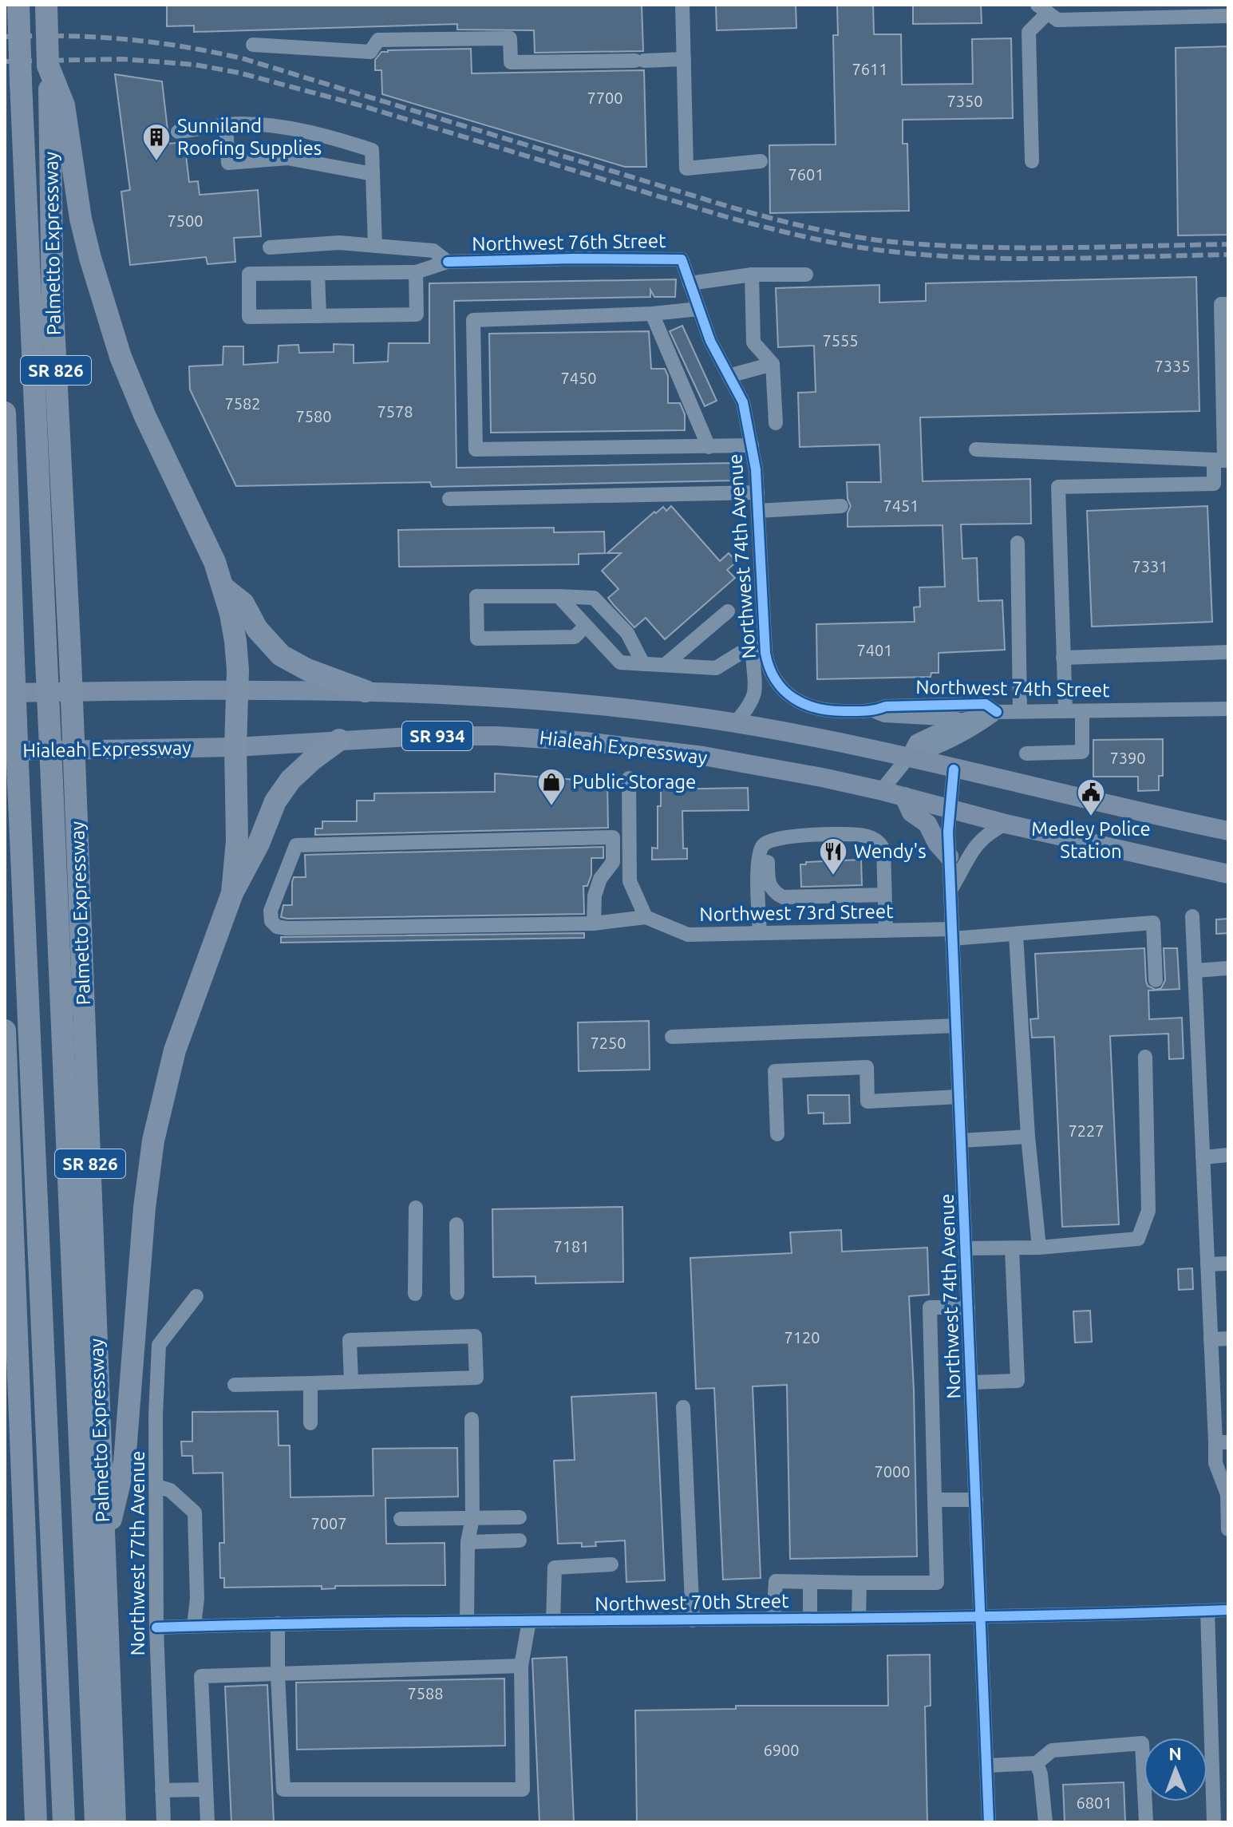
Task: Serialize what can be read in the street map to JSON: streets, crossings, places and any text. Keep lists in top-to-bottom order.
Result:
{
  "streets": {
    "highway": ["Palmetto Expressway", "SR 826"],
    "main road": ["SR 934", "Hialeah Expressway"],
    "street": [
      "Northwest 76th Street",
      "Northwest 74th Avenue",
      "Northwest 74th Street",
      "Northwest 73rd Street",
      "Northwest 77th Avenue",
      "Northwest 70th Street"
    ]
  },
  "crossings": [
    ["Northwest 76th Street", "Northwest 74th Avenue"],
    ["Northwest 74th Avenue", "Northwest 74th Street"],
    ["Northwest 74th Avenue", "Hialeah Expressway"],
    ["Northwest 74th Avenue", "Northwest 73rd Street"],
    ["Northwest 74th Avenue", "Northwest 70th Street"],
    ["Northwest 77th Avenue", "Northwest 70th Street"]
  ],
  "places": {
    "building": ["Sunniland Roofing Supplies"],
    "shop": ["Public Storage"],
    "public building": ["Medley Police Station"],
    "restaurant": ["Wendy's"]
  },
  "house_numbers": [
    "7611",
    "7700",
    "7350",
    "7601",
    "7500",
    "7555",
    "7335",
    "7450",
    "7582",
    "7578",
    "7580",
    "7451",
    "7331",
    "7401",
    "7390",
    "7250",
    "7227",
    "7181",
    "7120",
    "7000",
    "7007",
    "7588",
    "6900",
    "6801"
  ],
  "north": "top"
}
